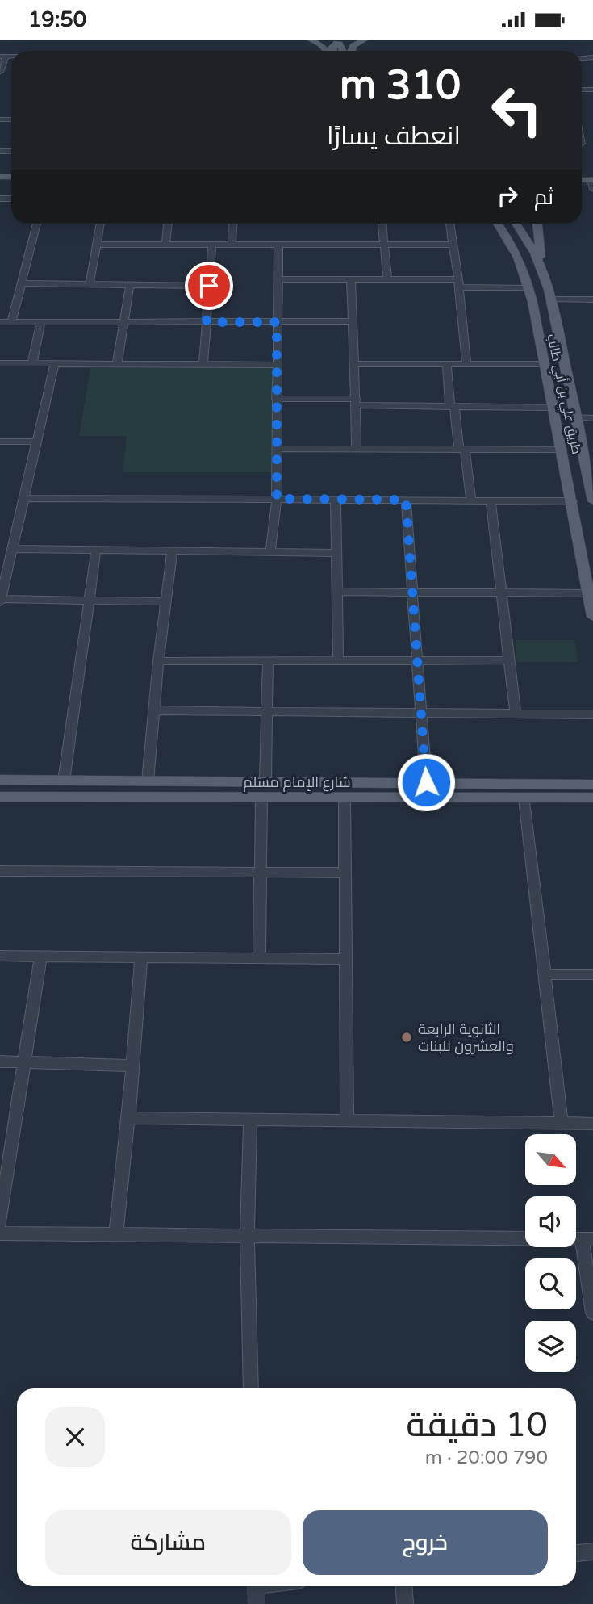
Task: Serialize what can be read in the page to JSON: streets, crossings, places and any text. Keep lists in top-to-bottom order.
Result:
{
  "streets": {
    "main road": ["طريق علي بن أبي طالب", "شارع الإمام مسلم"]
  },
  "places": ["الثانوية الرابعة والعشرون للبنات"],
  "north": "bottom right",
  "page": {
    "status": "19:50",
    "turn": ["310 m", "انعطف يسارًا"],
    "then": "ثم",
    "heading": ["10 دقيقة", "790 m · 20:00"],
    "buttons": ["خروج", "مشاركة"]
  }
}
